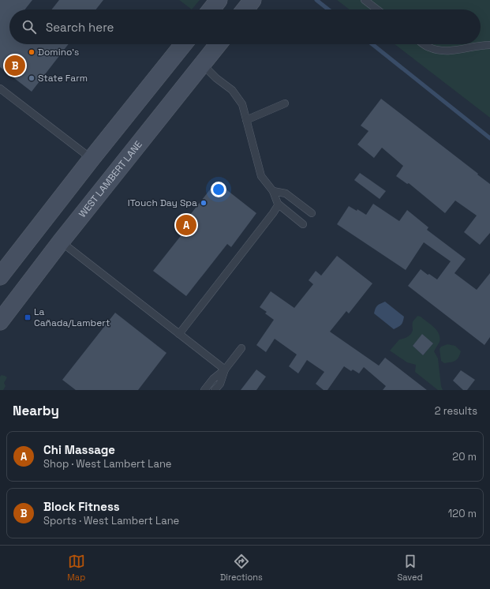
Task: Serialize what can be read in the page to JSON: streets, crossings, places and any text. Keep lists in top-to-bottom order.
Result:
{
  "streets": {
    "main road": ["WEST LAMBERT LANE"]
  },
  "places": {
    "other": ["Domino's", "State Farm", "ITouch Day Spa"],
    "transit": ["La Cañada/Lambert"]
  },
  "page": {
    "search": "Search here",
    "pins": ["B", "A"],
    "heading": ["Nearby", "2 results"],
    "list": [
      {
        "mark": "A",
        "name": "Chi Massage",
        "note": "Shop · West Lambert Lane",
        "value": "20 m"
      },
      {
        "mark": "B",
        "name": "Block Fitness",
        "note": "Sports · West Lambert Lane",
        "value": "120 m"
      }
    ],
    "nav": ["Map", "Directions", "Saved"]
  }
}
